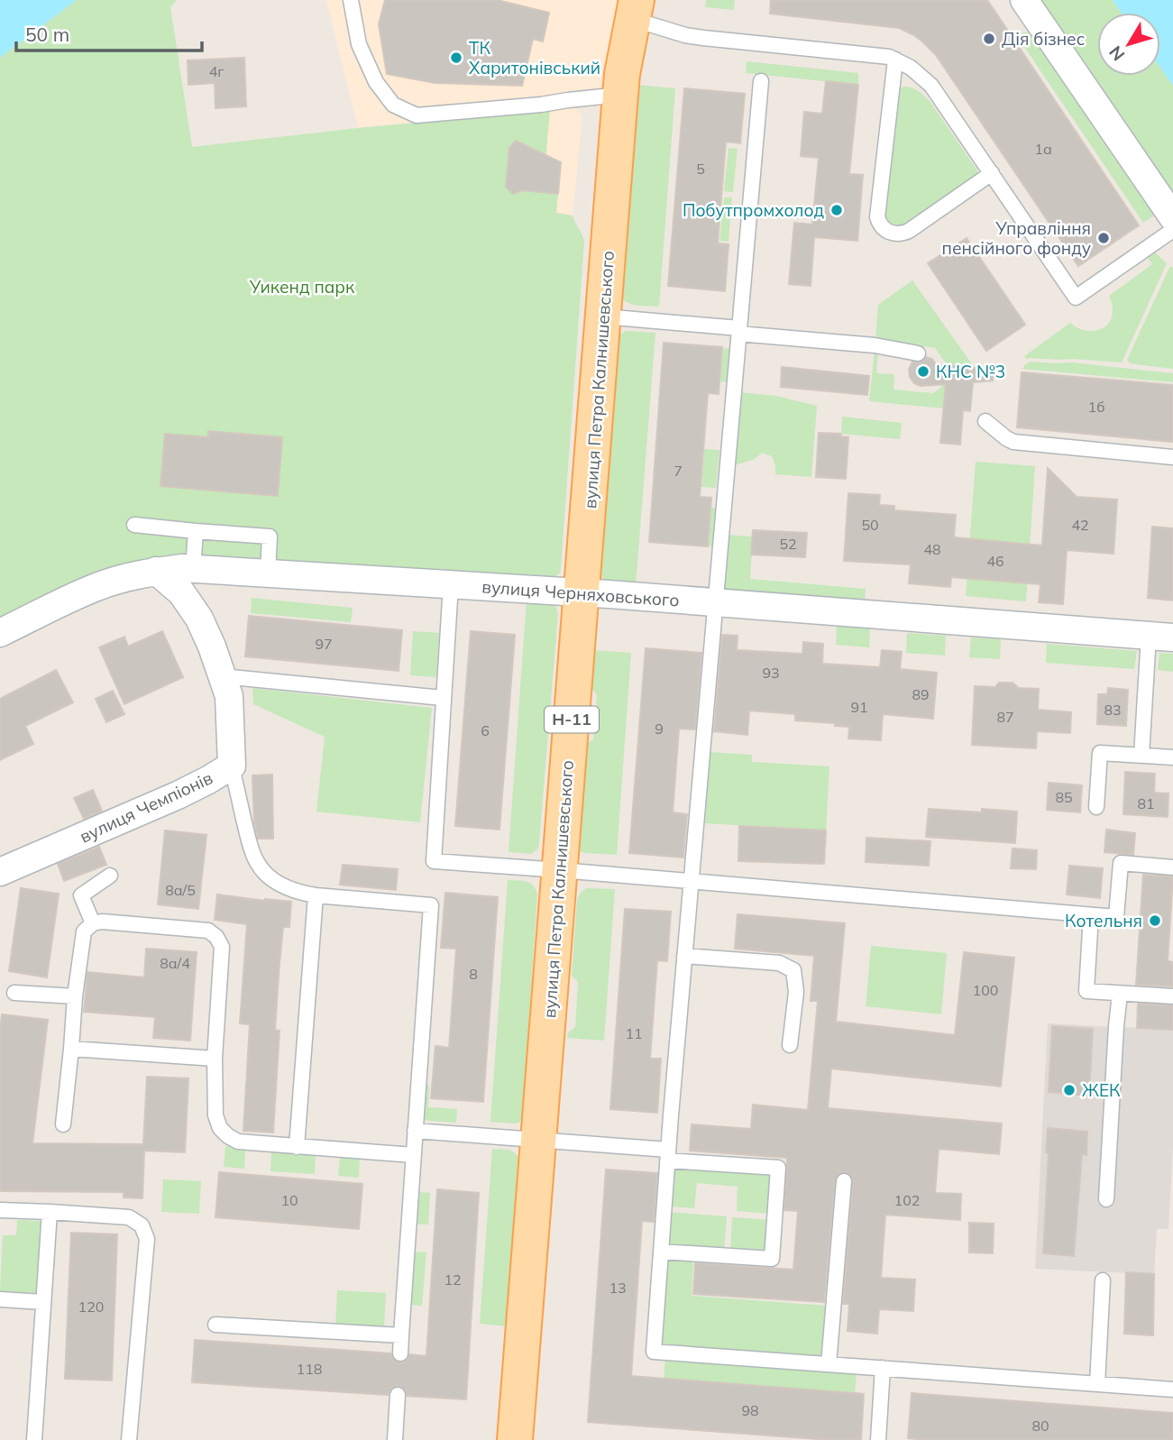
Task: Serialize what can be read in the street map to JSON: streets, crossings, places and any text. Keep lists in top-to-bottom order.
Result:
{
  "streets": {
    "main road": ["вулиця Петра Калнишевського", "Н-11"],
    "street": ["вулиця Черняховського", "вулиця Чемпіонів"]
  },
  "crossings": [
    ["вулиця Петра Калнишевського", "вулиця Черняховського"],
    ["вулиця Черняховського", "вулиця Чемпіонів"]
  ],
  "parks": ["Уикенд парк"],
  "places": [
    "Дія бізнес",
    "ТК Харитонівський",
    "Побутпромхолод",
    "Управління пенсійного фонду",
    "КНС №3",
    "Котельня",
    "ЖЕК"
  ],
  "house_numbers": [
    "4г",
    "1а",
    "5",
    "1б",
    "7",
    "50",
    "42",
    "52",
    "48",
    "46",
    "97",
    "93",
    "89",
    "91",
    "83",
    "87",
    "9",
    "6",
    "85",
    "81",
    "8а/5",
    "8а/4",
    "8",
    "100",
    "11",
    "10",
    "102",
    "12",
    "13",
    "120",
    "118",
    "98",
    "80"
  ],
  "scale_bar": "50 m",
  "north": "bottom left"
}
